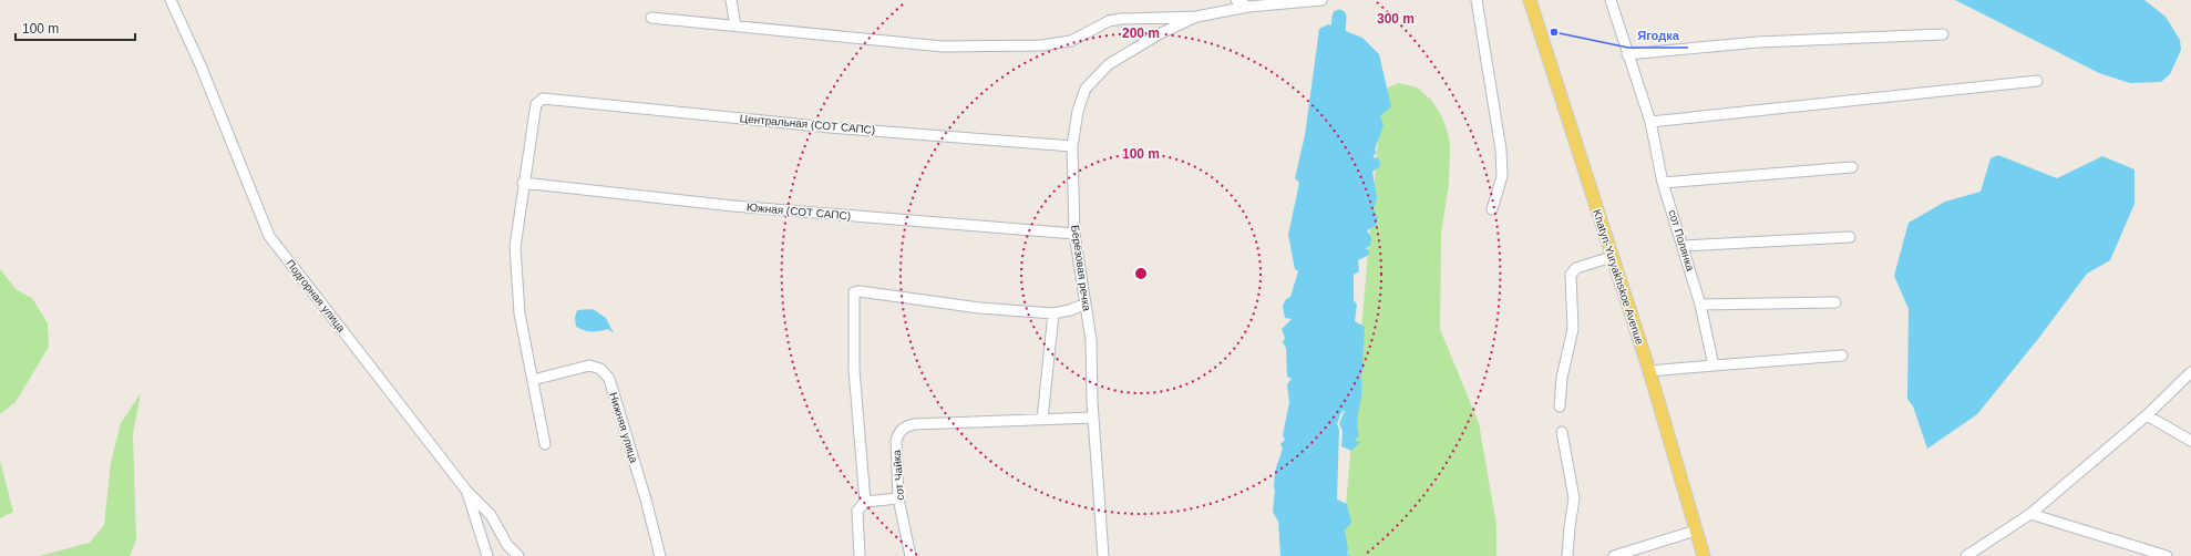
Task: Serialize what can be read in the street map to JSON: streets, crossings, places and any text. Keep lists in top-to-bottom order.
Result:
{
  "streets": {
    "main road": ["Khatyn-Yuryakhskoe Avenue"],
    "street": [
      "Центральная (СОТ САПС)",
      "Южная (СОТ САПС)",
      "сот Полянка",
      "Берёзовая речка",
      "Подгорная улица",
      "Нижняя улица",
      "сот Чайка"
    ]
  },
  "crossings": [
    ["Центральная (СОТ САПС)", "Южная (СОТ САПС)"],
    ["Центральная (СОТ САПС)", "Берёзовая речка"],
    ["Южная (СОТ САПС)", "Берёзовая речка"]
  ],
  "places": ["Ягодка"],
  "scale_bar": "100 m",
  "rings": ["300 m", "200 m", "100 m"]
}
